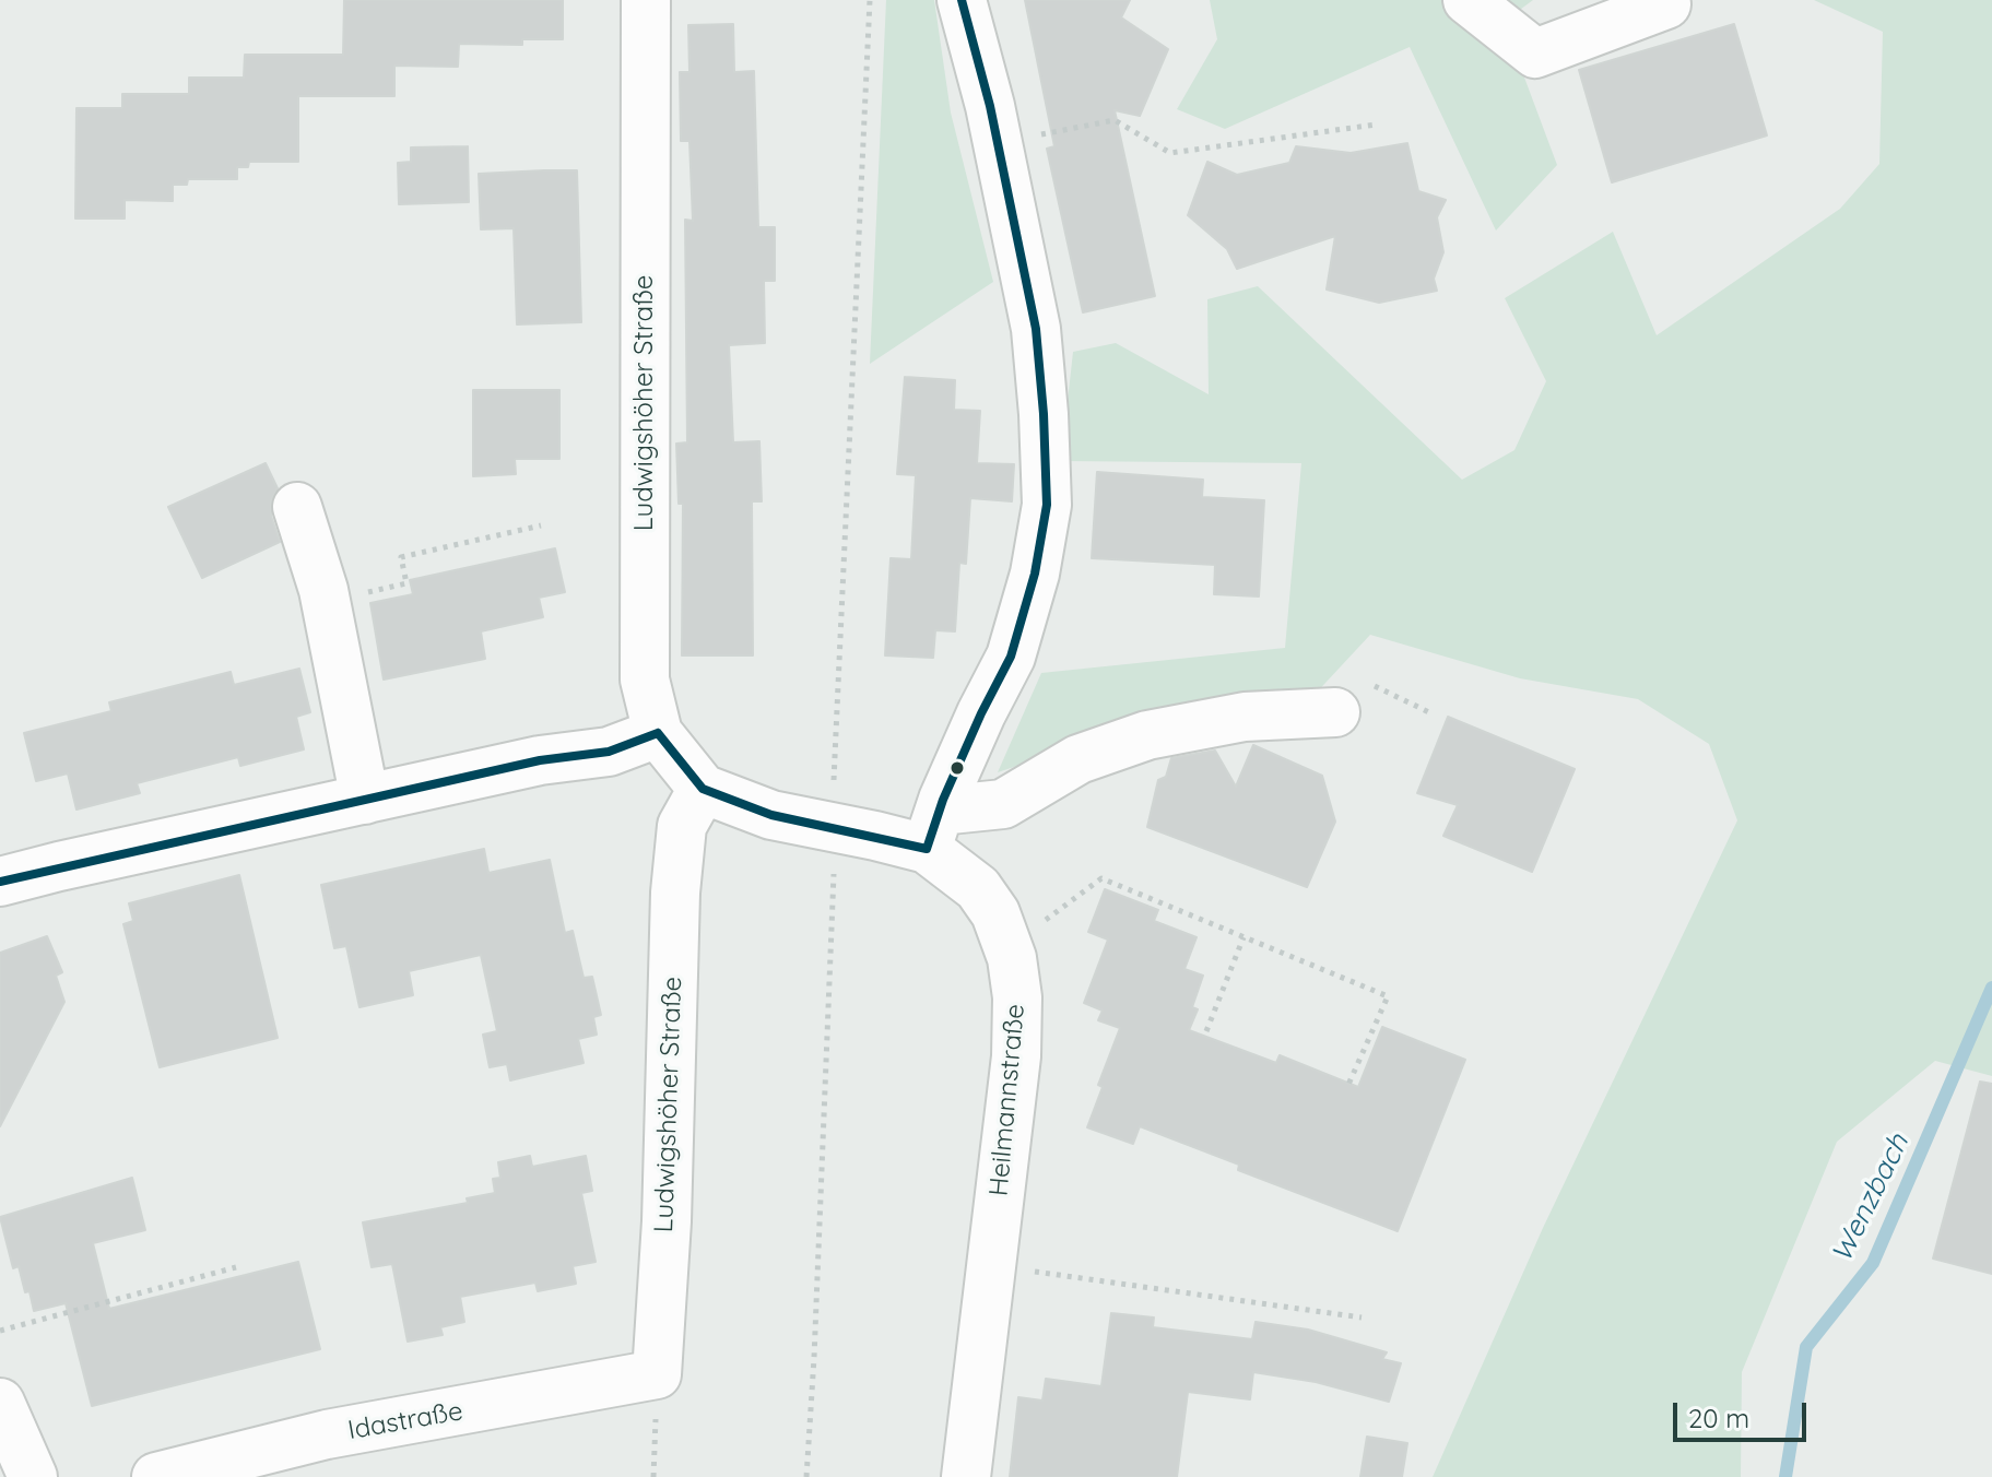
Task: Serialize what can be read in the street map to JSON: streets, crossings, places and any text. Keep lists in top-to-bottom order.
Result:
{
  "streets": {
    "street": ["Ludwigshöher Straße", "Heilmannstraße", "Idastraße"]
  },
  "crossings": [
    ["Ludwigshöher Straße", "Idastraße"]
  ],
  "water": ["Wenzbach"],
  "scale_bar": "20 m"
}
